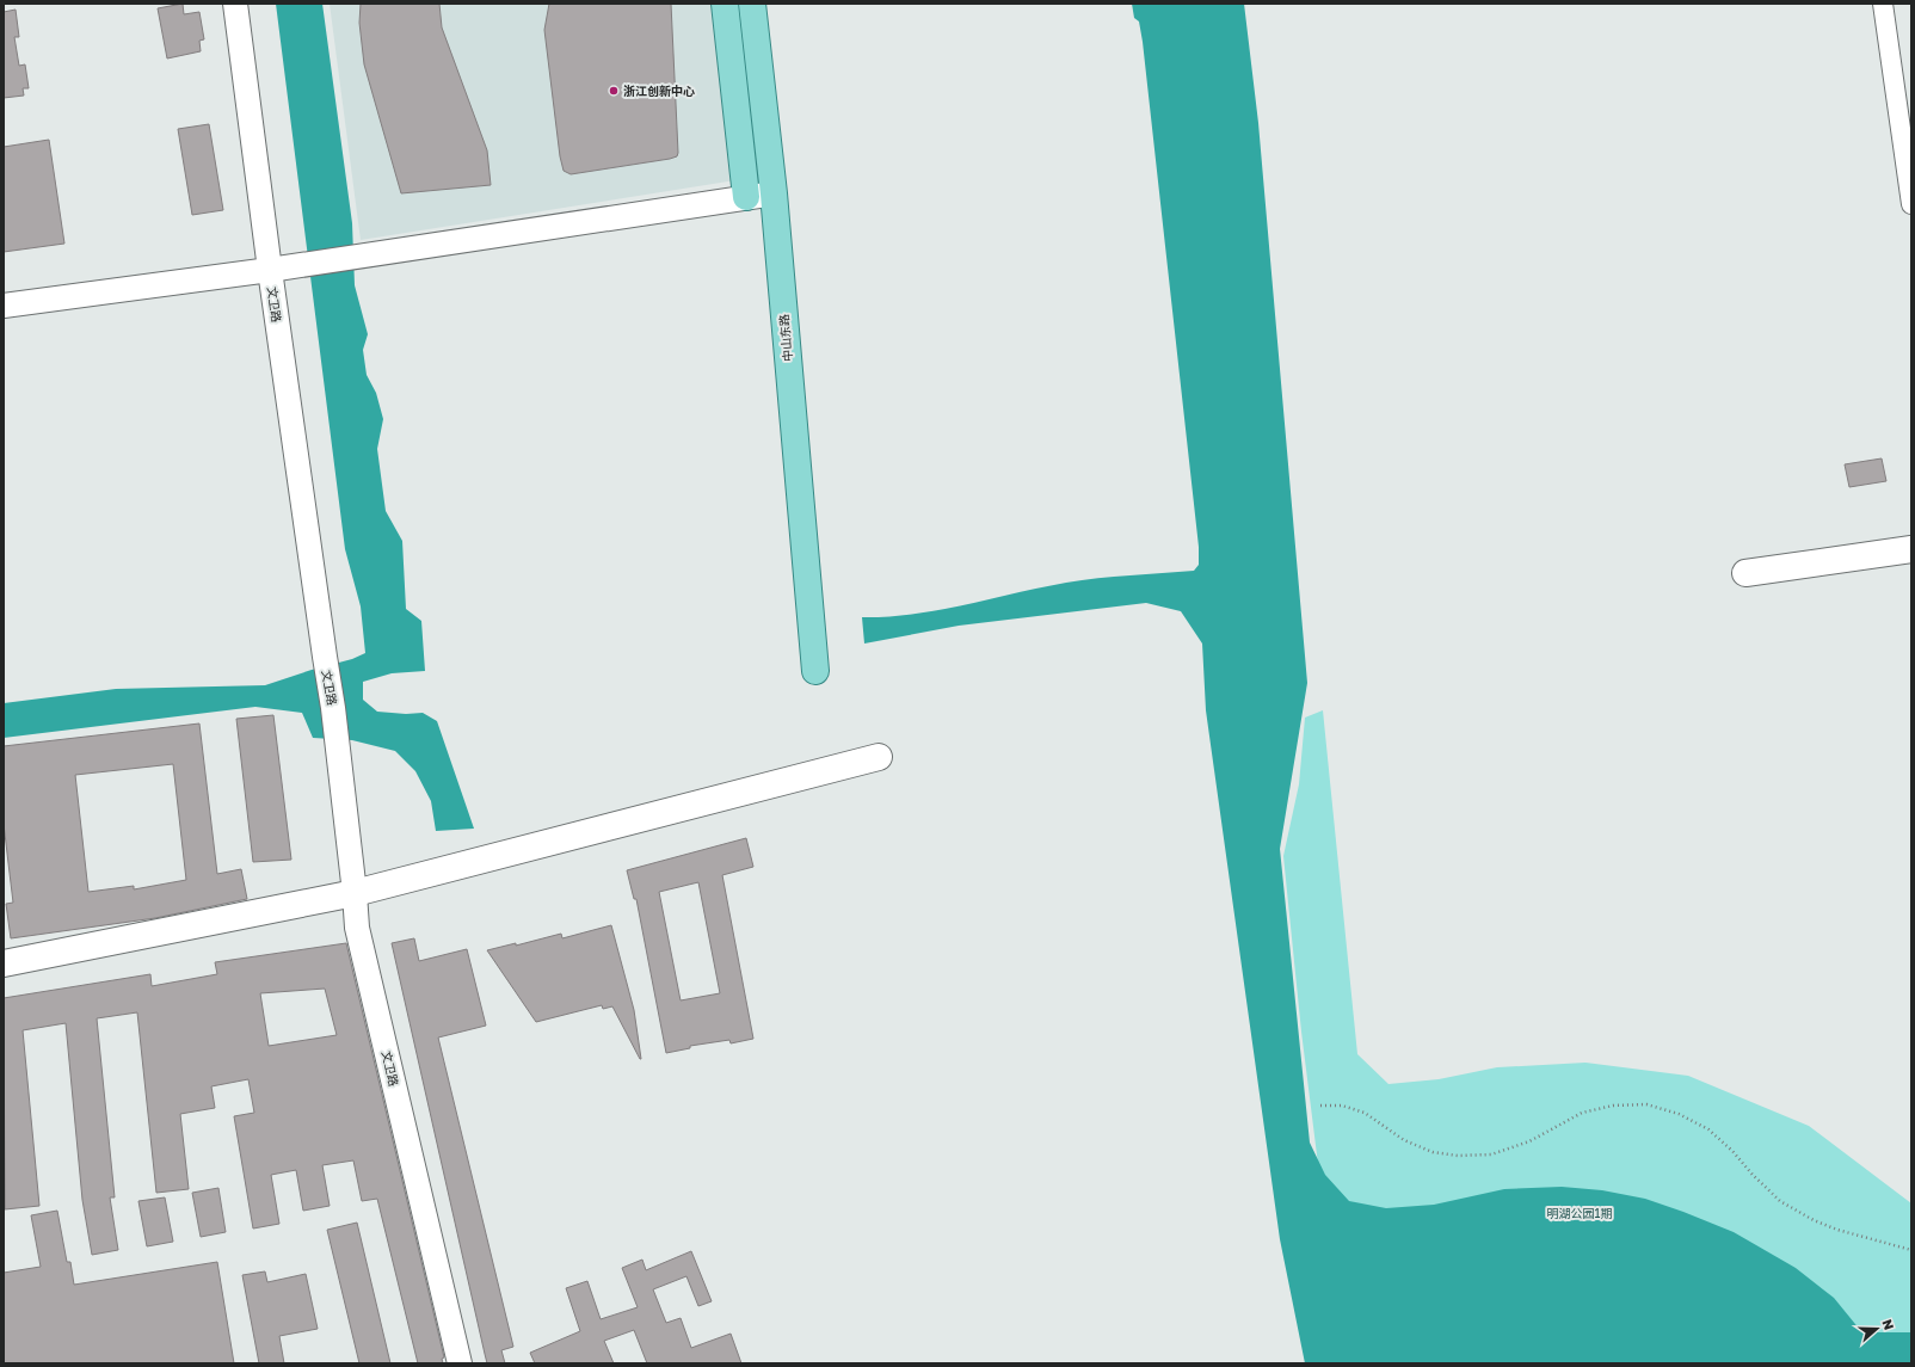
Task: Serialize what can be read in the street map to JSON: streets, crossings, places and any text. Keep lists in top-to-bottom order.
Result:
{
  "streets": {
    "main road": ["中山东路"],
    "street": ["文卫路"]
  },
  "parks": ["明湖公园1期"],
  "places": ["浙江创新中心"],
  "north": "right"
}
